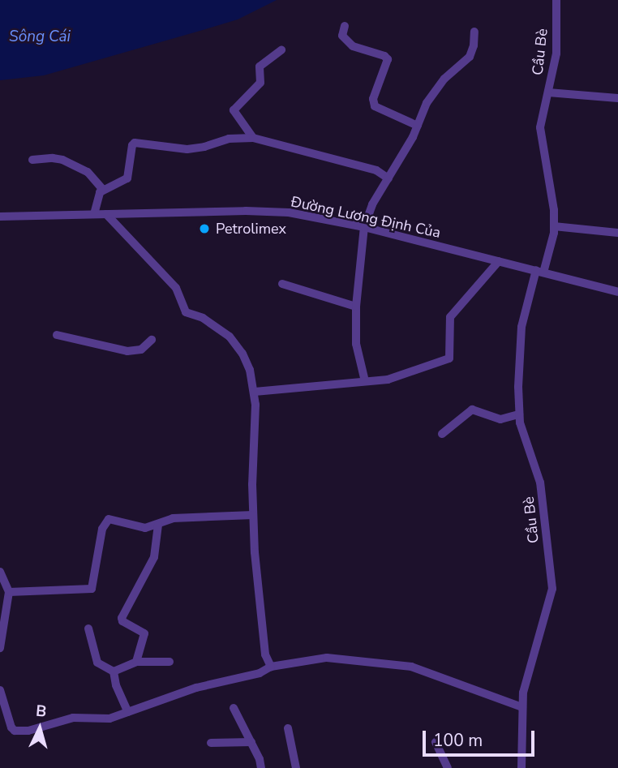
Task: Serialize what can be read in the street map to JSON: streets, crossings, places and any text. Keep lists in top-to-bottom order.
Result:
{
  "streets": {
    "street": ["Cầu Bè", "Đường Lương Định Của"]
  },
  "crossings": [
    ["Cầu Bè", "Đường Lương Định Của"]
  ],
  "water": ["Sông Cái"],
  "places": ["Petrolimex"],
  "scale_bar": "100 m",
  "north": "top"
}
